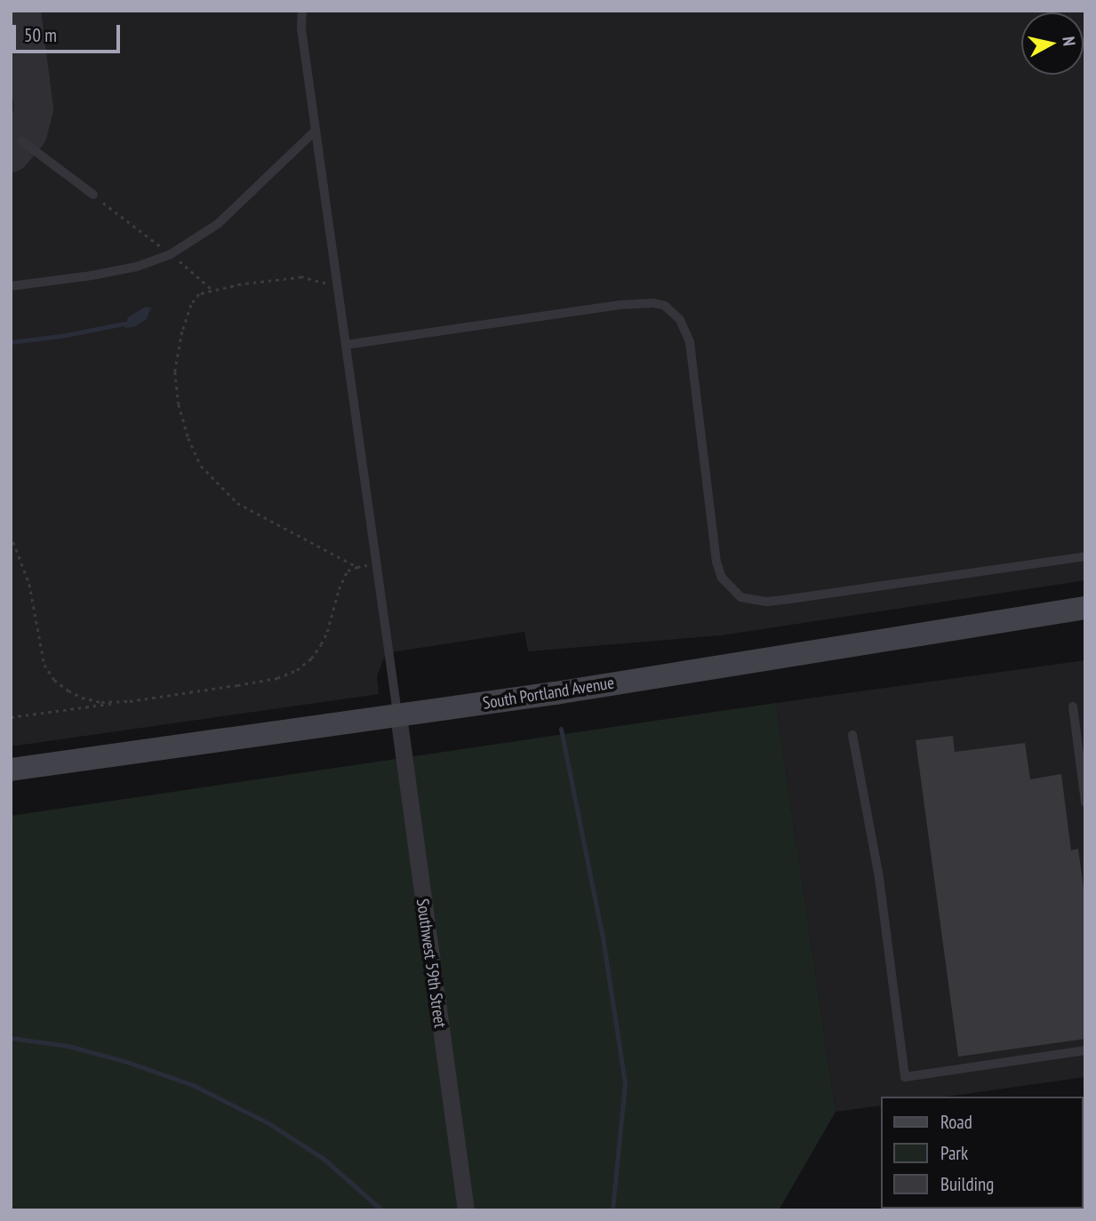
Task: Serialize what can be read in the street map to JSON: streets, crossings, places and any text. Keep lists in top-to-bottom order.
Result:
{
  "streets": {
    "main road": ["South Portland Avenue"],
    "street": ["Southwest 59th Street"]
  },
  "crossings": [
    ["South Portland Avenue", "Southwest 59th Street"]
  ],
  "legend": ["Road", "Park", "Building"],
  "scale_bar": "50 m",
  "north": "right"
}
